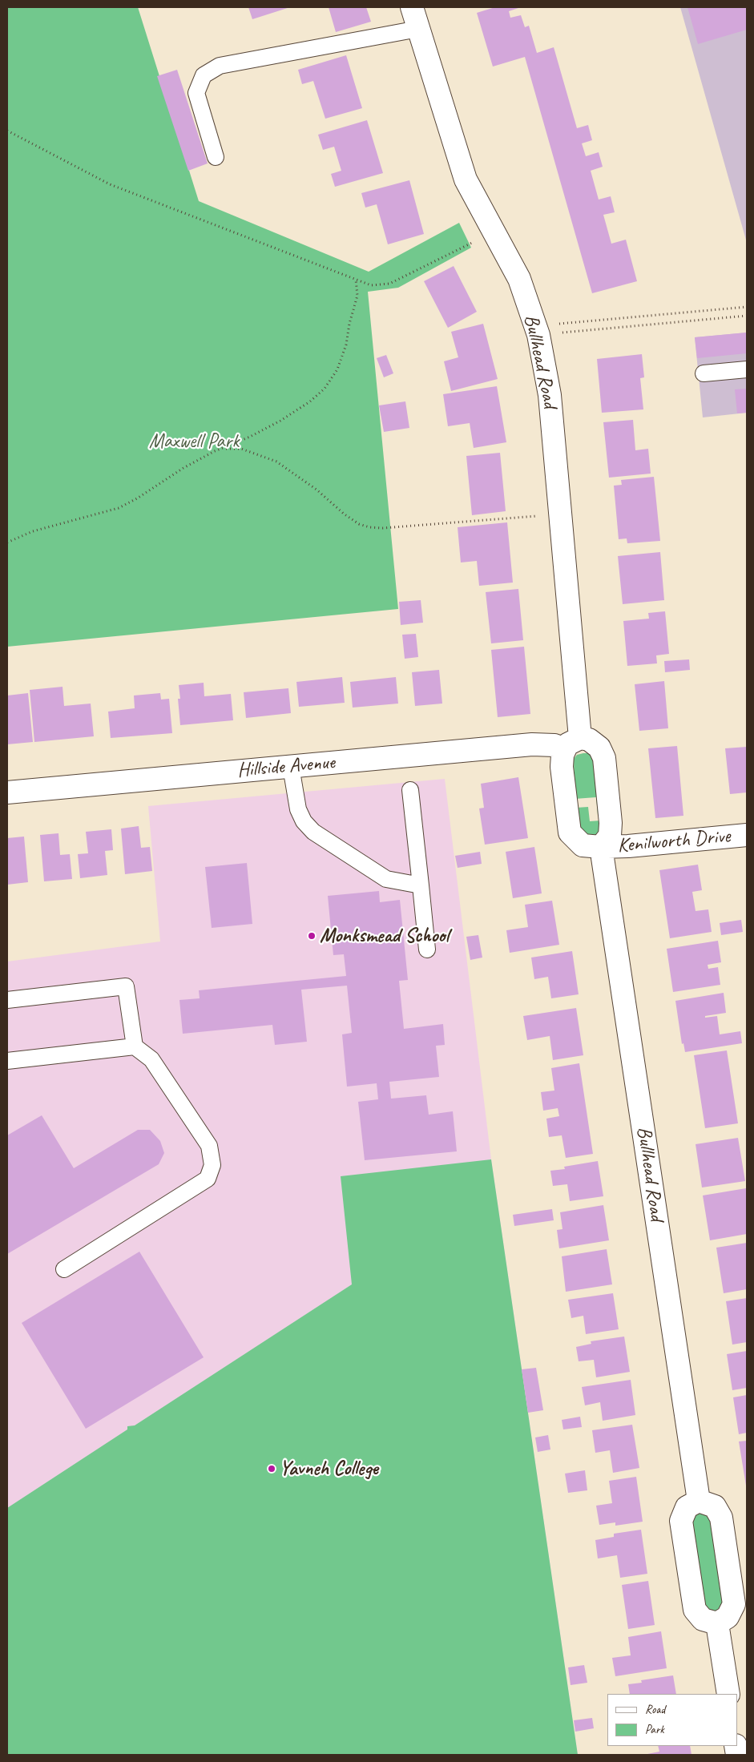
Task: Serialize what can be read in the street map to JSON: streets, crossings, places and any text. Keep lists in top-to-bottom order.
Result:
{
  "streets": {
    "street": ["Bullhead Road", "Hillside Avenue", "Kenilworth Drive"]
  },
  "crossings": [
    ["Bullhead Road", "Hillside Avenue"],
    ["Bullhead Road", "Kenilworth Drive"]
  ],
  "parks": ["Maxwell Park"],
  "places": ["Monksmead School", "Yavneh College"],
  "legend": ["Road", "Park"]
}
